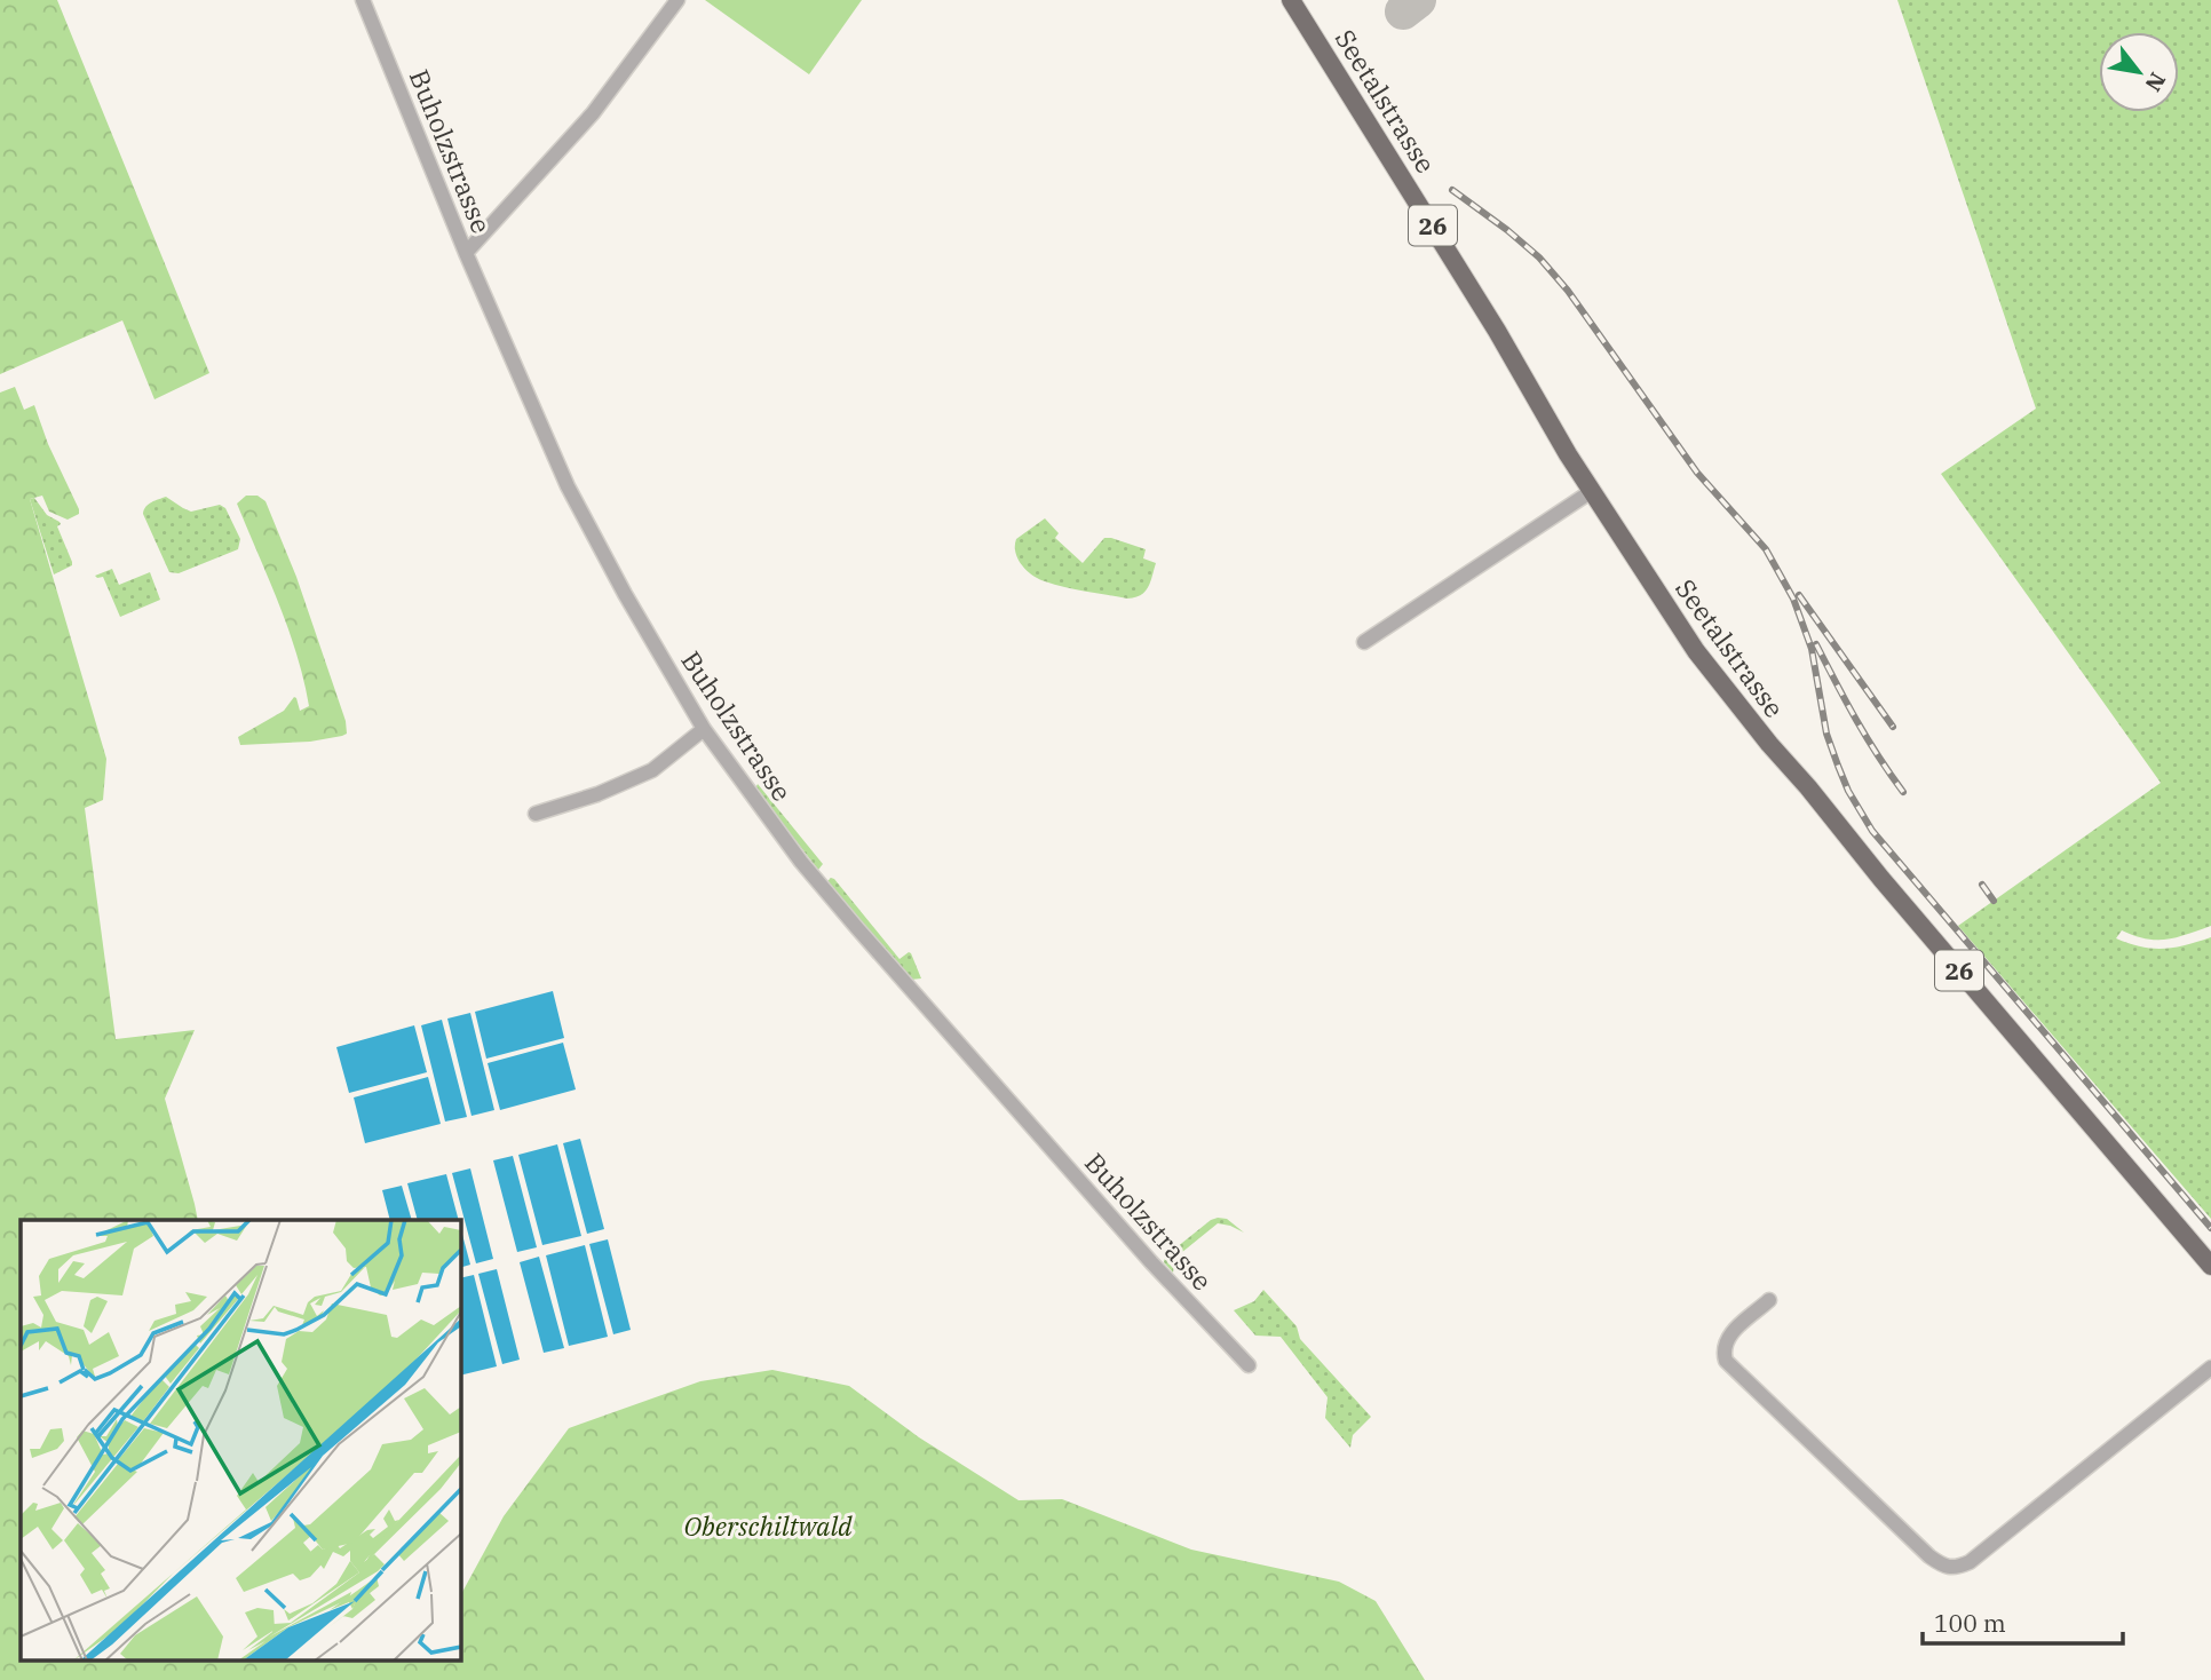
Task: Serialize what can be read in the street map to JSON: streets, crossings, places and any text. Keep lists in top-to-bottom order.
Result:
{
  "streets": {
    "main road": ["Seetalstrasse", "26"],
    "street": ["Buholzstrasse"]
  },
  "parks": ["Oberschiltwald"],
  "scale_bar": "100 m",
  "north": "bottom right"
}
